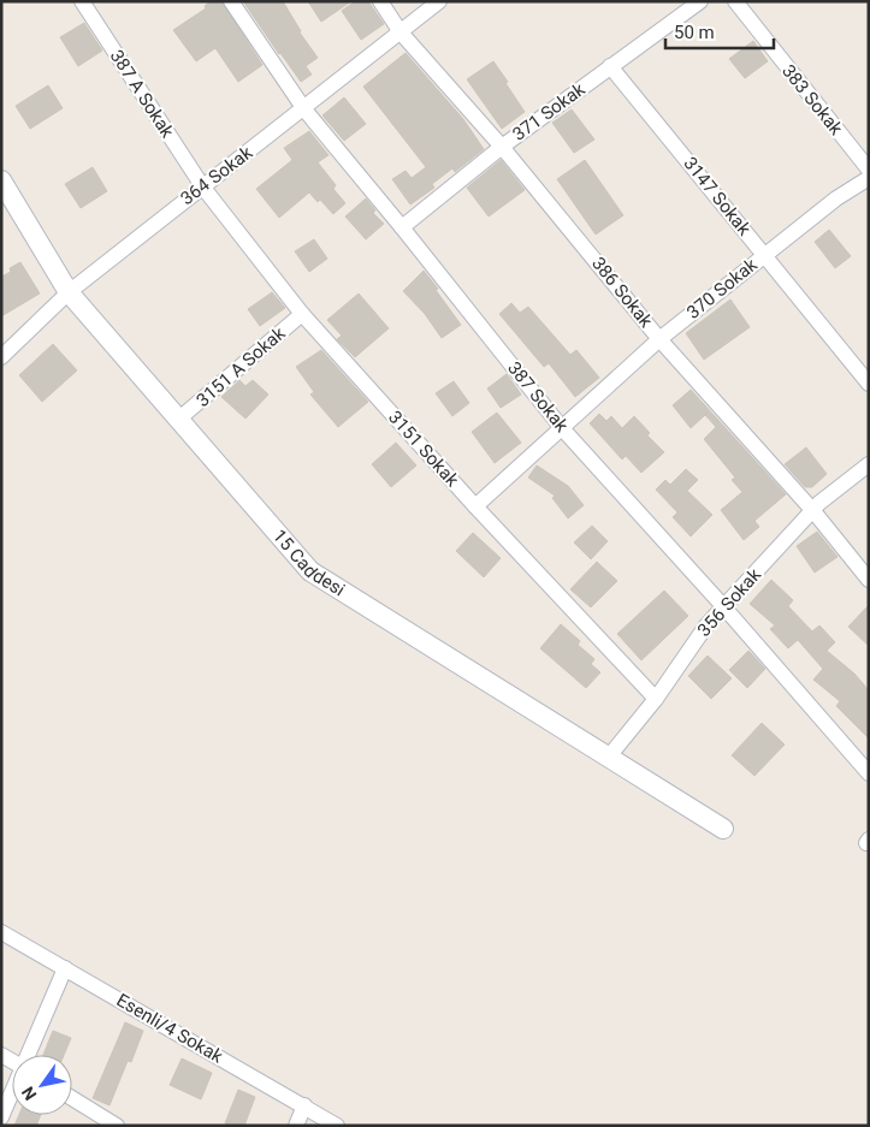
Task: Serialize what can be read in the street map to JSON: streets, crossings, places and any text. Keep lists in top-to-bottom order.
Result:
{
  "streets": {
    "street": [
      "387 A Sokak",
      "383 Sokak",
      "371 Sokak",
      "364 Sokak",
      "3147 Sokak",
      "370 Sokak",
      "386 Sokak",
      "3151 A Sokak",
      "387 Sokak",
      "3151 Sokak",
      "15 Caddesi",
      "356 Sokak",
      "Esenli/4 Sokak"
    ]
  },
  "crossings": [
    ["387 A Sokak", "364 Sokak"],
    ["387 A Sokak", "3151 Sokak"],
    ["371 Sokak", "3147 Sokak"],
    ["371 Sokak", "386 Sokak"],
    ["371 Sokak", "387 Sokak"],
    ["364 Sokak", "386 Sokak"],
    ["364 Sokak", "387 Sokak"],
    ["364 Sokak", "3151 Sokak"],
    ["364 Sokak", "15 Caddesi"],
    ["3147 Sokak", "370 Sokak"],
    ["370 Sokak", "386 Sokak"],
    ["370 Sokak", "387 Sokak"],
    ["370 Sokak", "3151 Sokak"],
    ["386 Sokak", "356 Sokak"],
    ["3151 A Sokak", "3151 Sokak"],
    ["3151 A Sokak", "15 Caddesi"],
    ["387 Sokak", "356 Sokak"],
    ["3151 Sokak", "356 Sokak"],
    ["15 Caddesi", "356 Sokak"]
  ],
  "scale_bar": "50 m",
  "north": "bottom left"
}
